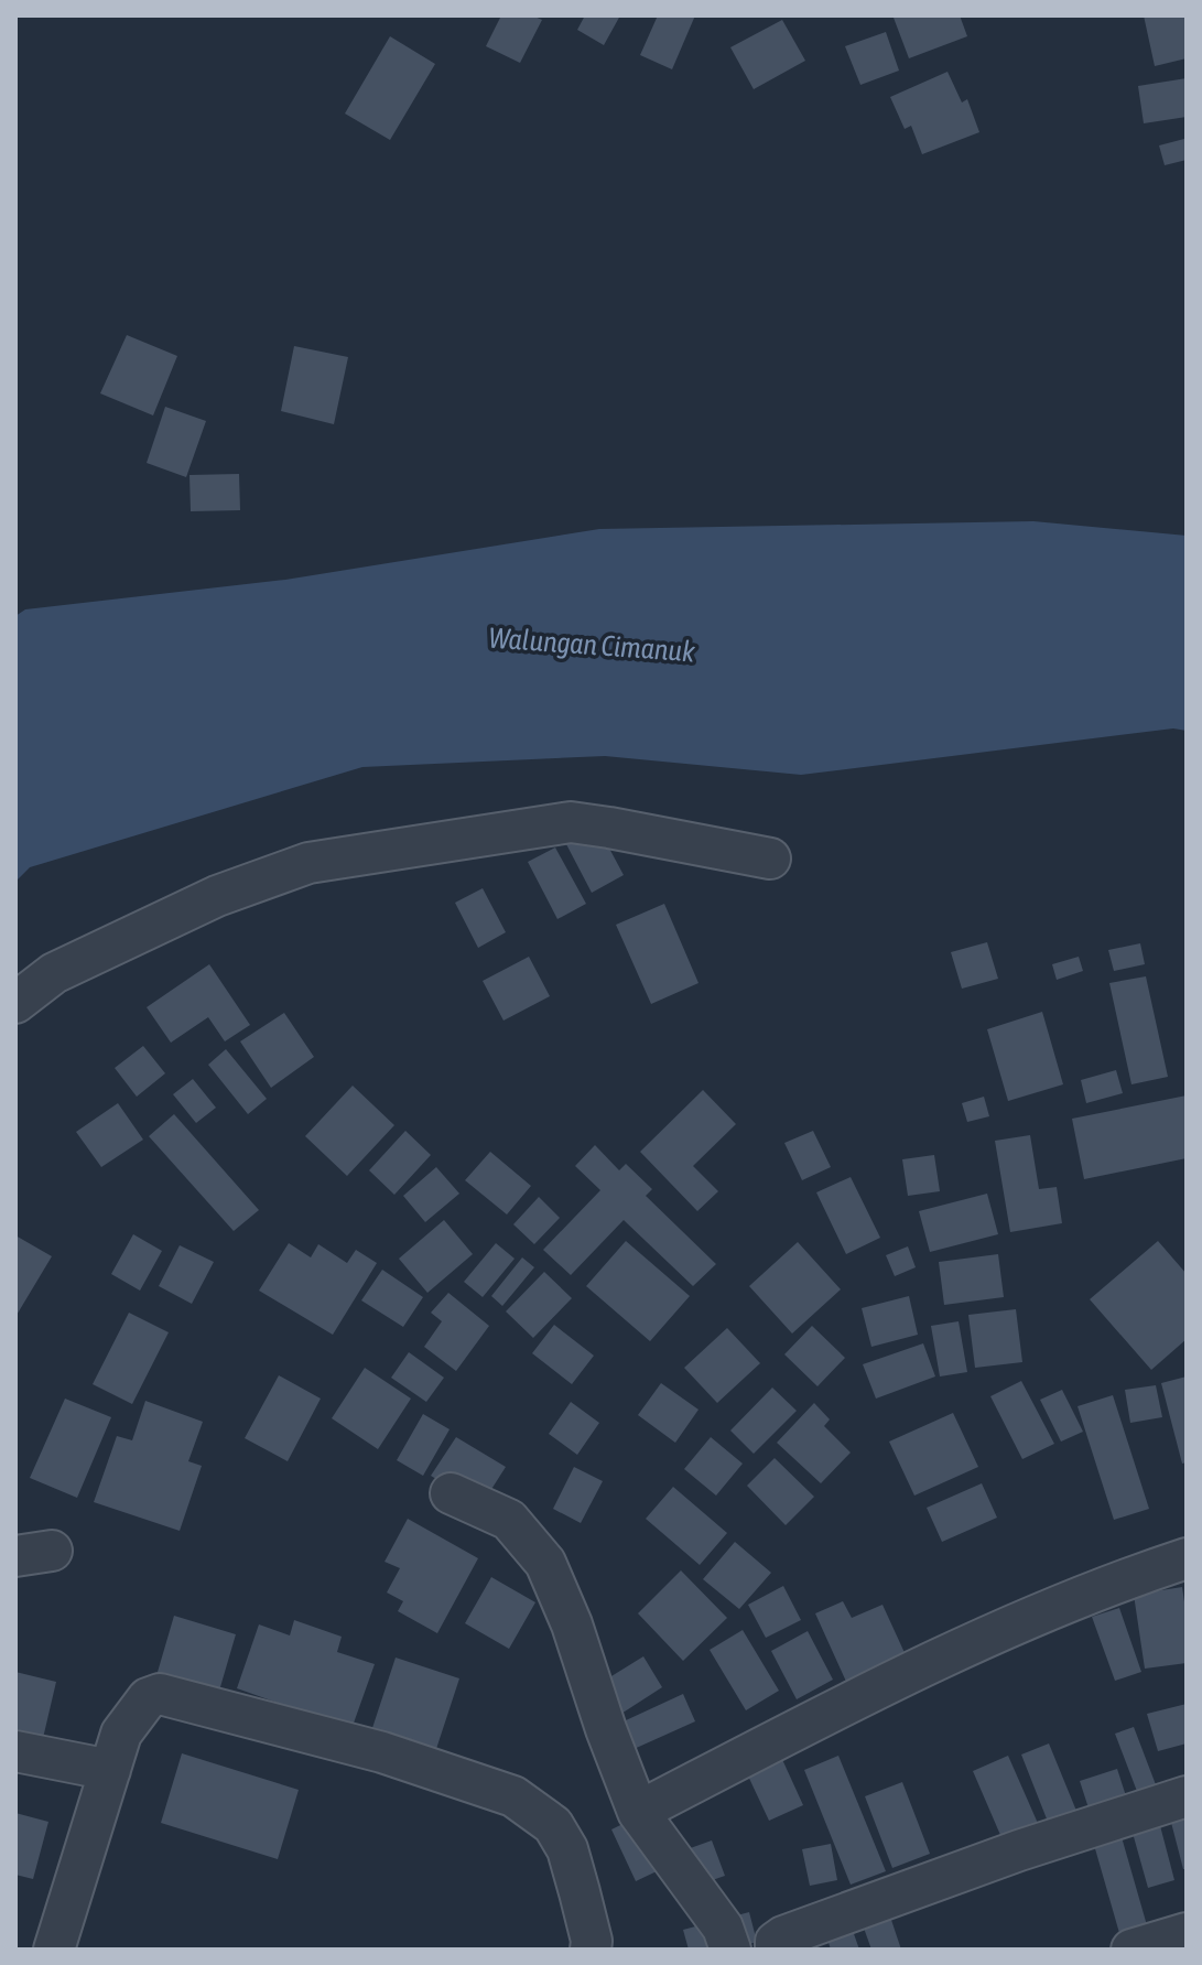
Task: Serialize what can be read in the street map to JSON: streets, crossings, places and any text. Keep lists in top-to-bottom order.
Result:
{
  "water": ["Walungan Cimanuk"]
}
